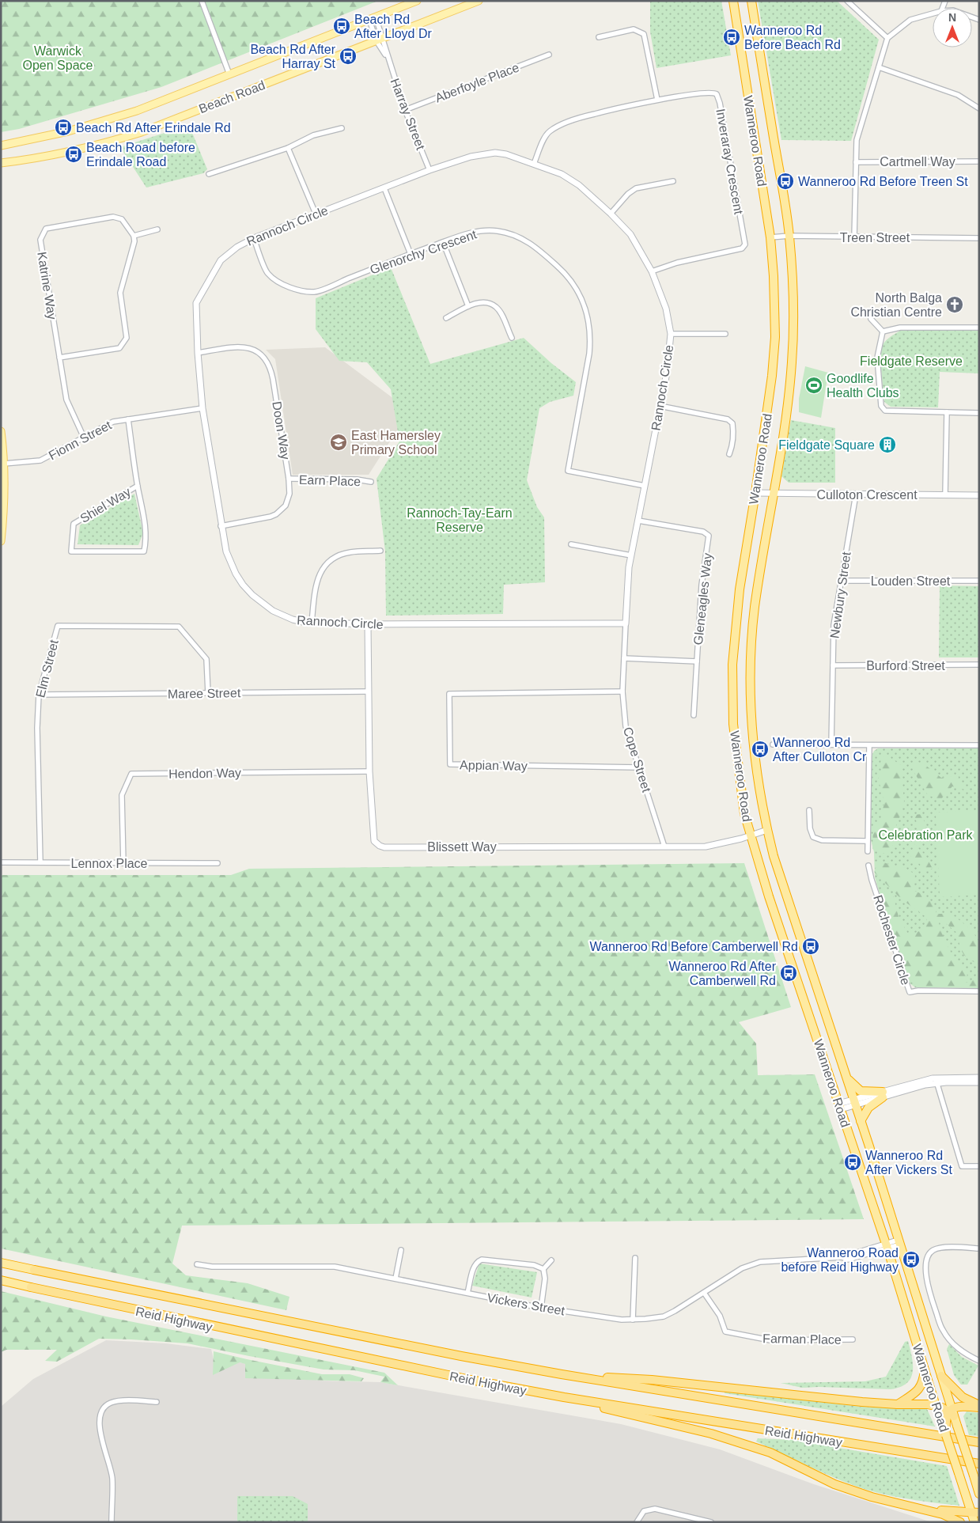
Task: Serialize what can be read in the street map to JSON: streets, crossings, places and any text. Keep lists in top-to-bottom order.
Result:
{
  "streets": {
    "highway": ["Wanneroo Road", "Reid Highway"],
    "main road": ["Beach Road"],
    "street": [
      "Aberfoyle Place",
      "Harray Street",
      "Inveraray Crescent",
      "Cartmell Way",
      "Rannoch Circle",
      "Treen Street",
      "Glenorchy Crescent",
      "Katrine Way",
      "Doon Way",
      "Fionn Street",
      "Earn Place",
      "Culloton Crescent",
      "Shiel Way",
      "Louden Street",
      "Newbury Street",
      "Gleneagles Way",
      "Burford Street",
      "Elm Street",
      "Maree Street",
      "Cope Street",
      "Appian Way",
      "Hendon Way",
      "Blissett Way",
      "Lennox Place",
      "Rochester Circle",
      "Vickers Street",
      "Farman Place"
    ]
  },
  "crossings": [
    ["Aberfoyle Place", "Harray Street"],
    ["Beach Road", "Harray Street"],
    ["Harray Street", "Rannoch Circle"],
    ["Wanneroo Road", "Treen Street"],
    ["Wanneroo Road", "Culloton Crescent"],
    ["Wanneroo Road", "Blissett Way"],
    ["Wanneroo Road", "Vickers Street"],
    ["Inveraray Crescent", "Rannoch Circle"],
    ["Rannoch Circle", "Glenorchy Crescent"],
    ["Rannoch Circle", "Doon Way"],
    ["Rannoch Circle", "Fionn Street"],
    ["Rannoch Circle", "Gleneagles Way"],
    ["Rannoch Circle", "Cope Street"],
    ["Rannoch Circle", "Blissett Way"],
    ["Katrine Way", "Fionn Street"],
    ["Doon Way", "Earn Place"],
    ["Fionn Street", "Shiel Way"],
    ["Culloton Crescent", "Newbury Street"],
    ["Louden Street", "Newbury Street"],
    ["Newbury Street", "Burford Street"],
    ["Gleneagles Way", "Cope Street"],
    ["Elm Street", "Maree Street"],
    ["Elm Street", "Lennox Place"],
    ["Maree Street", "Blissett Way"],
    ["Cope Street", "Appian Way"],
    ["Cope Street", "Blissett Way"],
    ["Hendon Way", "Blissett Way"],
    ["Hendon Way", "Lennox Place"],
    ["Vickers Street", "Farman Place"]
  ],
  "parks": [
    "Warwick Open Space",
    "Fieldgate Reserve",
    "Rannoch-Tay-Earn Reserve",
    "Celebration Park"
  ],
  "places": {
    "bus stop": [
      "Beach Rd After Lloyd Dr",
      "Wanneroo Rd Before Beach Rd",
      "Beach Rd After Harray St",
      "Beach Rd After Erindale Rd",
      "Beach Road before Erindale Road",
      "Wanneroo Rd Before Treen St",
      "Wanneroo Rd After Culloton Cr",
      "Wanneroo Rd Before Camberwell Rd",
      "Wanneroo Rd After Camberwell Rd",
      "Wanneroo Rd After Vickers St",
      "Wanneroo Road before Reid Highway"
    ],
    "church": ["North Balga Christian Centre"],
    "sports": ["Goodlife Health Clubs"],
    "school or university": ["East Hamersley Primary School"],
    "building": ["Fieldgate Square"]
  },
  "north": "top"
}
